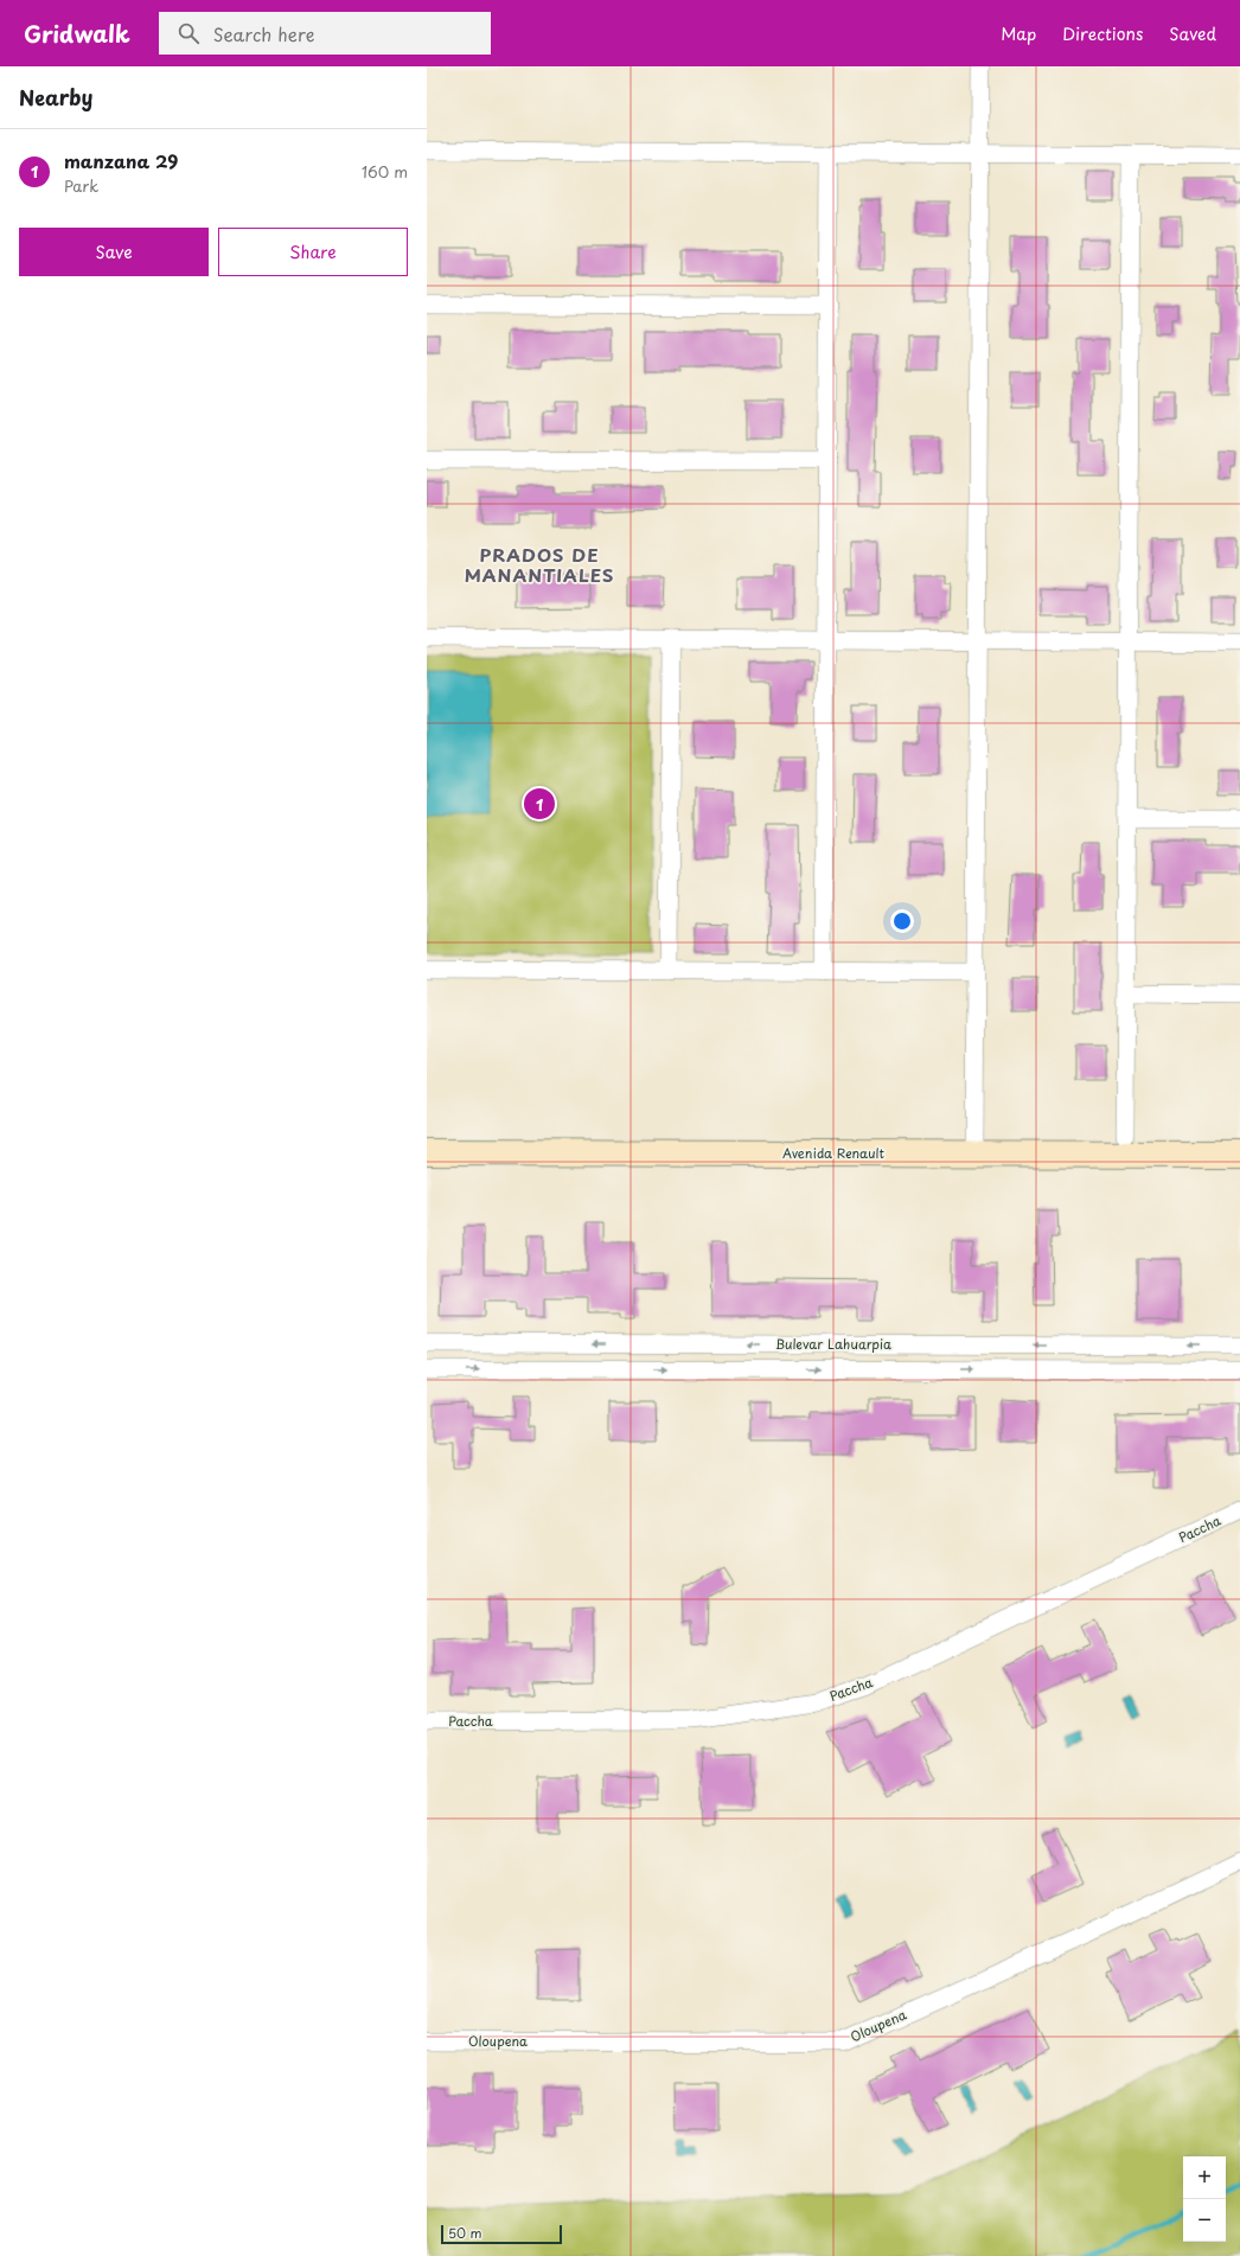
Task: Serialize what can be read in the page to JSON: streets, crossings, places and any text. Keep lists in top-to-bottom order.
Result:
{
  "streets": {
    "street": [
      "Avenida Renault",
      "Bulevar Lahuarpia",
      "Paccha",
      "Oloupena"
    ]
  },
  "districts": ["PRADOS DE MANANTIALES"],
  "scale_bar": "50 m",
  "page": {
    "header": "Gridwalk",
    "search": "Search here",
    "nav": ["Map", "Directions", "Saved"],
    "heading": "Nearby",
    "list": [
      {
        "mark": "1",
        "name": "manzana 29",
        "note": "Park",
        "value": "160 m"
      }
    ],
    "buttons": ["Save", "Share"],
    "pins": "1",
    "map_buttons": ["+", "−"],
    "scale": "50 m"
  }
}
